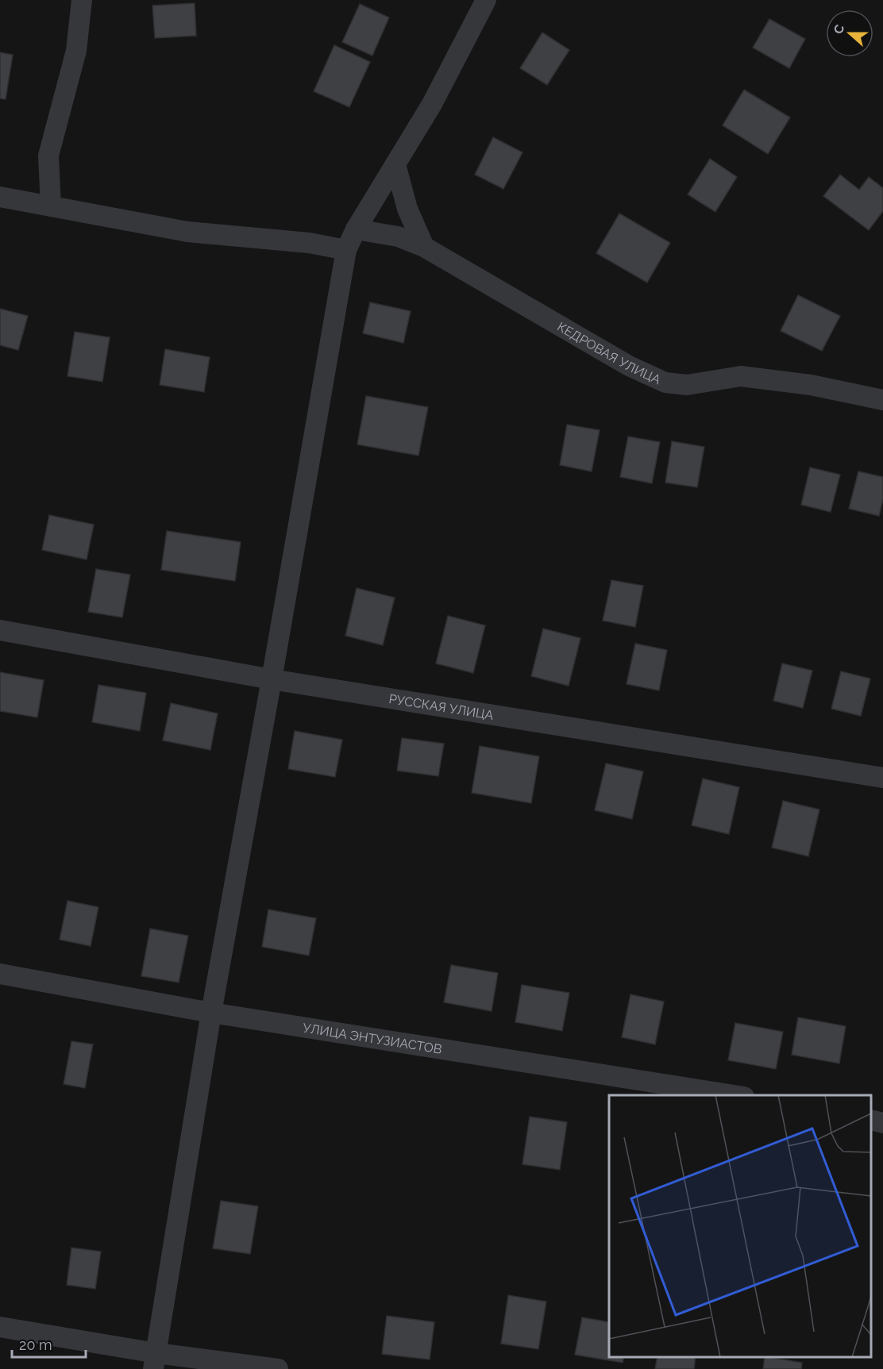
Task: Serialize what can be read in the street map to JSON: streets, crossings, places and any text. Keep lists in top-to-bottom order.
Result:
{
  "streets": {
    "street": ["КЕДРОВАЯ УЛИЦА", "РУССКАЯ УЛИЦА", "УЛИЦА ЭНТУЗИАСТОВ"]
  },
  "scale_bar": "20 m",
  "north": "left"
}
